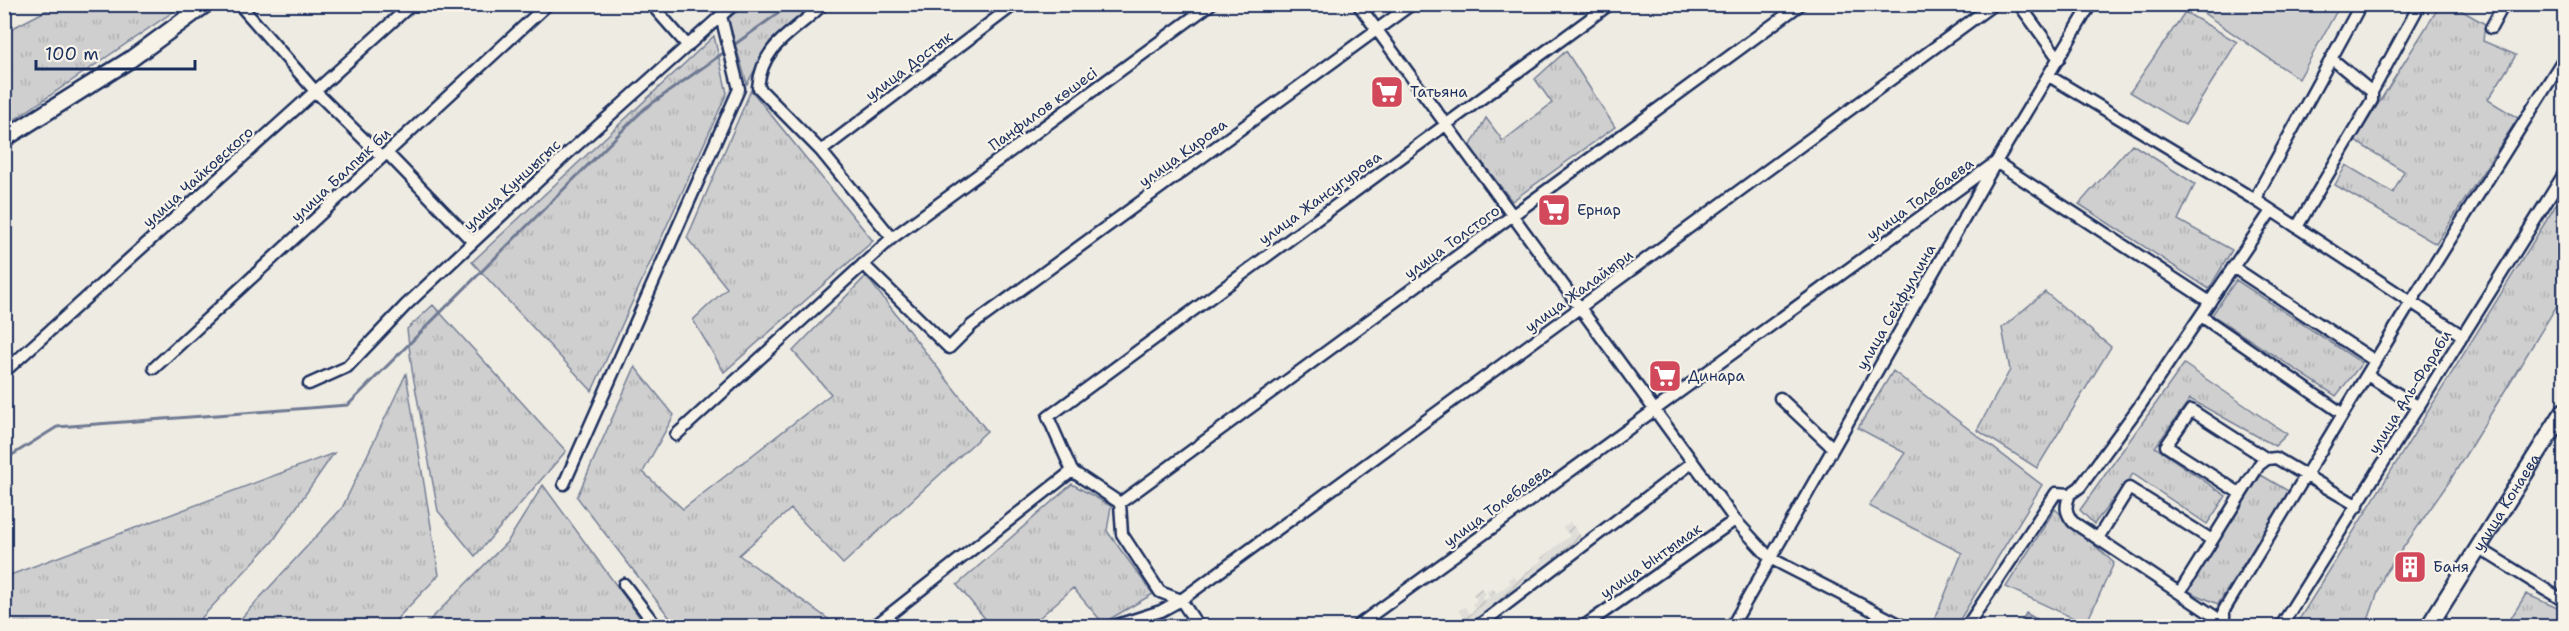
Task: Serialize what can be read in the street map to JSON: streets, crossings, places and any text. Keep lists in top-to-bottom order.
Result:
{
  "streets": {
    "main road": ["улица Конаева"],
    "street": [
      "улица Достык",
      "Панфилов көшесі",
      "улица Кирова",
      "улица Балпык би",
      "улица Чайковского",
      "улица Куншыгыс",
      "улица Жансугурова",
      "улица Толебаева",
      "улица Толстого",
      "улица Жалайыри",
      "улица Сейфуллина",
      "улица Аль-Фараби",
      "улица Ынтымак"
    ]
  },
  "crossings": [
    ["Панфилов көшесі", "улица Кирова"],
    ["улица Толебаева", "улица Сейфуллина"]
  ],
  "places": {
    "supermarket": ["Татьяна", "Ернар", "Динара"],
    "building": ["Баня"]
  },
  "scale_bar": "100 m"
}
